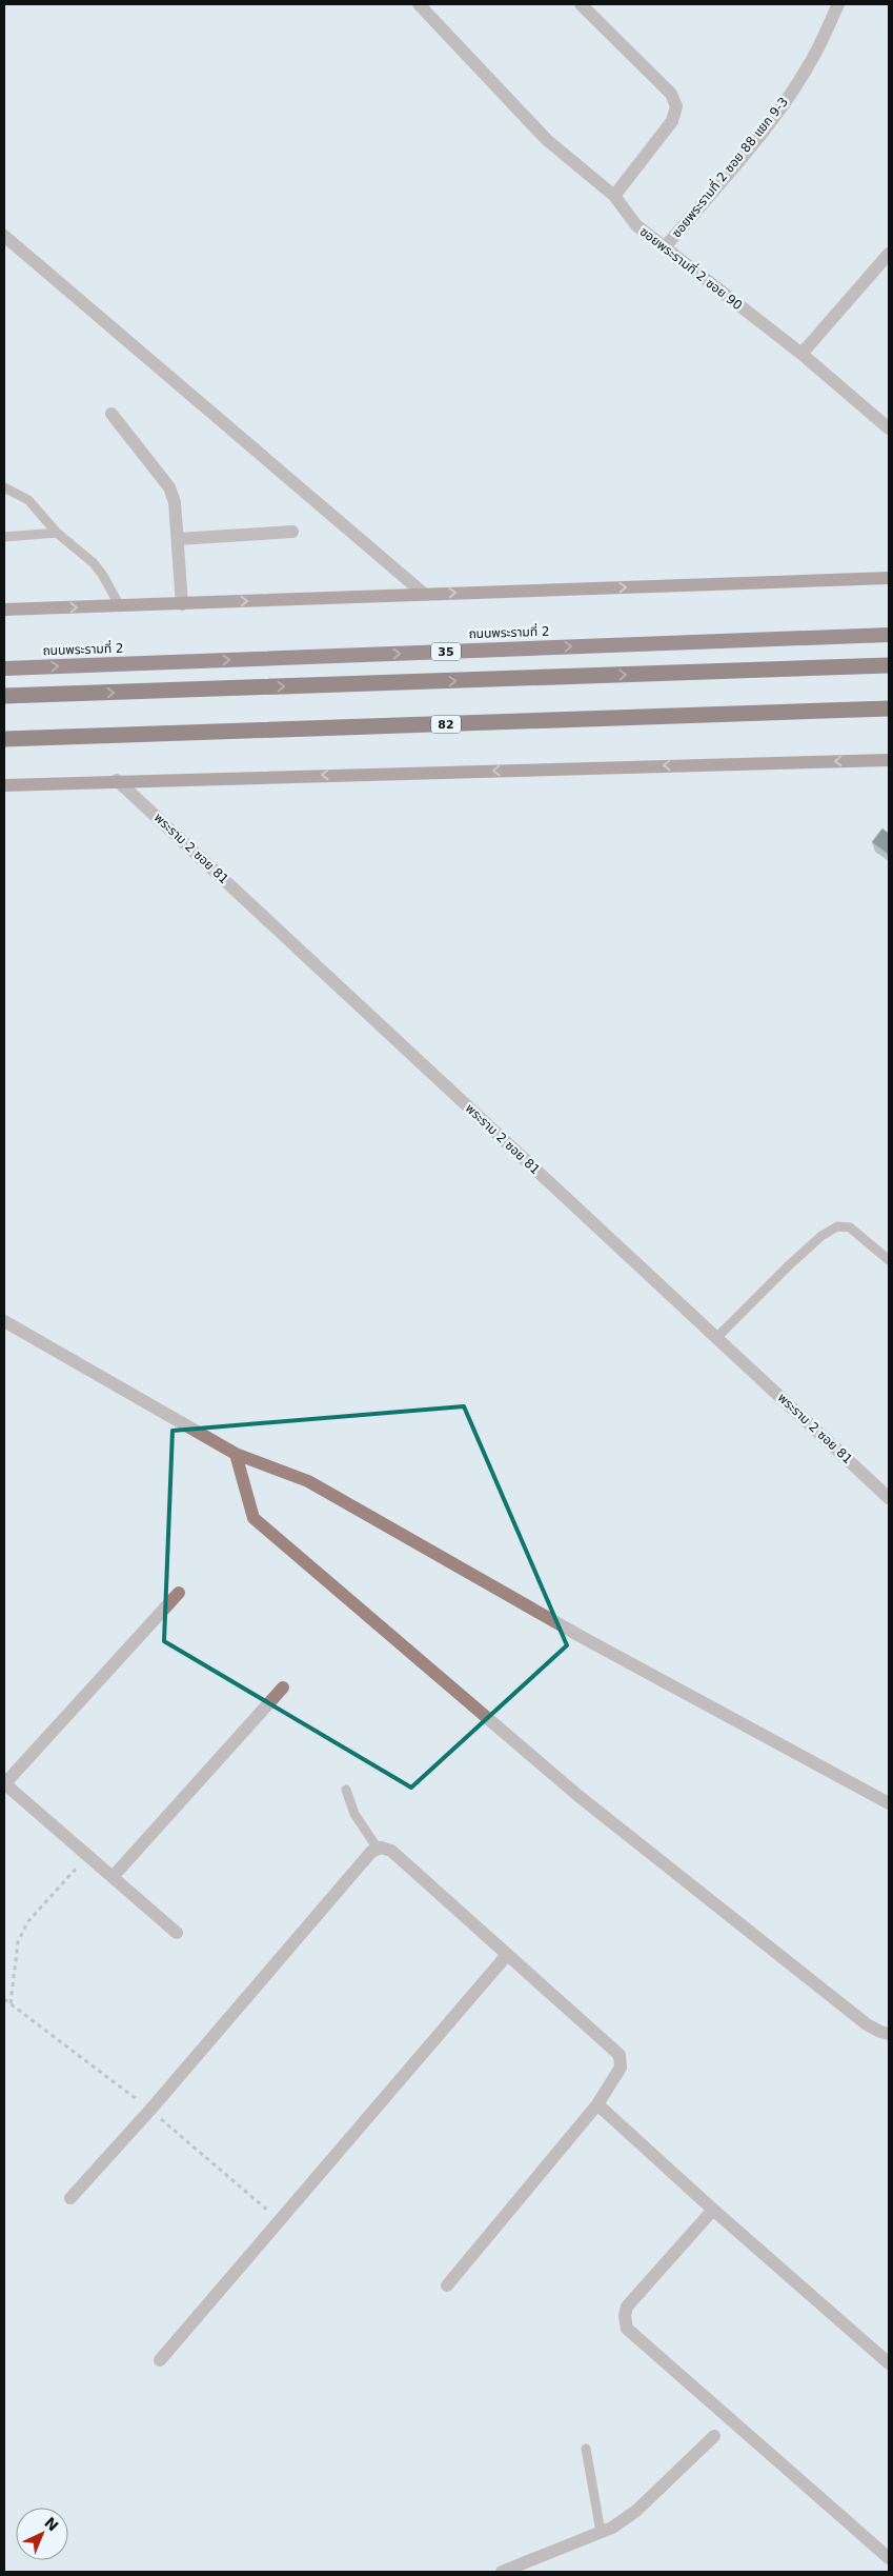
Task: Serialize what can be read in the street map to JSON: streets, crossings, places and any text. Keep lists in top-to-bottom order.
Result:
{
  "streets": {
    "highway": ["ถนนพระรามที่ 2", "35", "82"],
    "street": ["ซอยพระรามที่ 2 ซอย 88 แยก 9-3", "ซอยพระรามที่ 2 ซอย 90", "พระราม 2 ซอย 81"]
  },
  "crossings": [
    ["ซอยพระรามที่ 2 ซอย 88 แยก 9-3", "ซอยพระรามที่ 2 ซอย 90"]
  ],
  "north": "top right"
}
